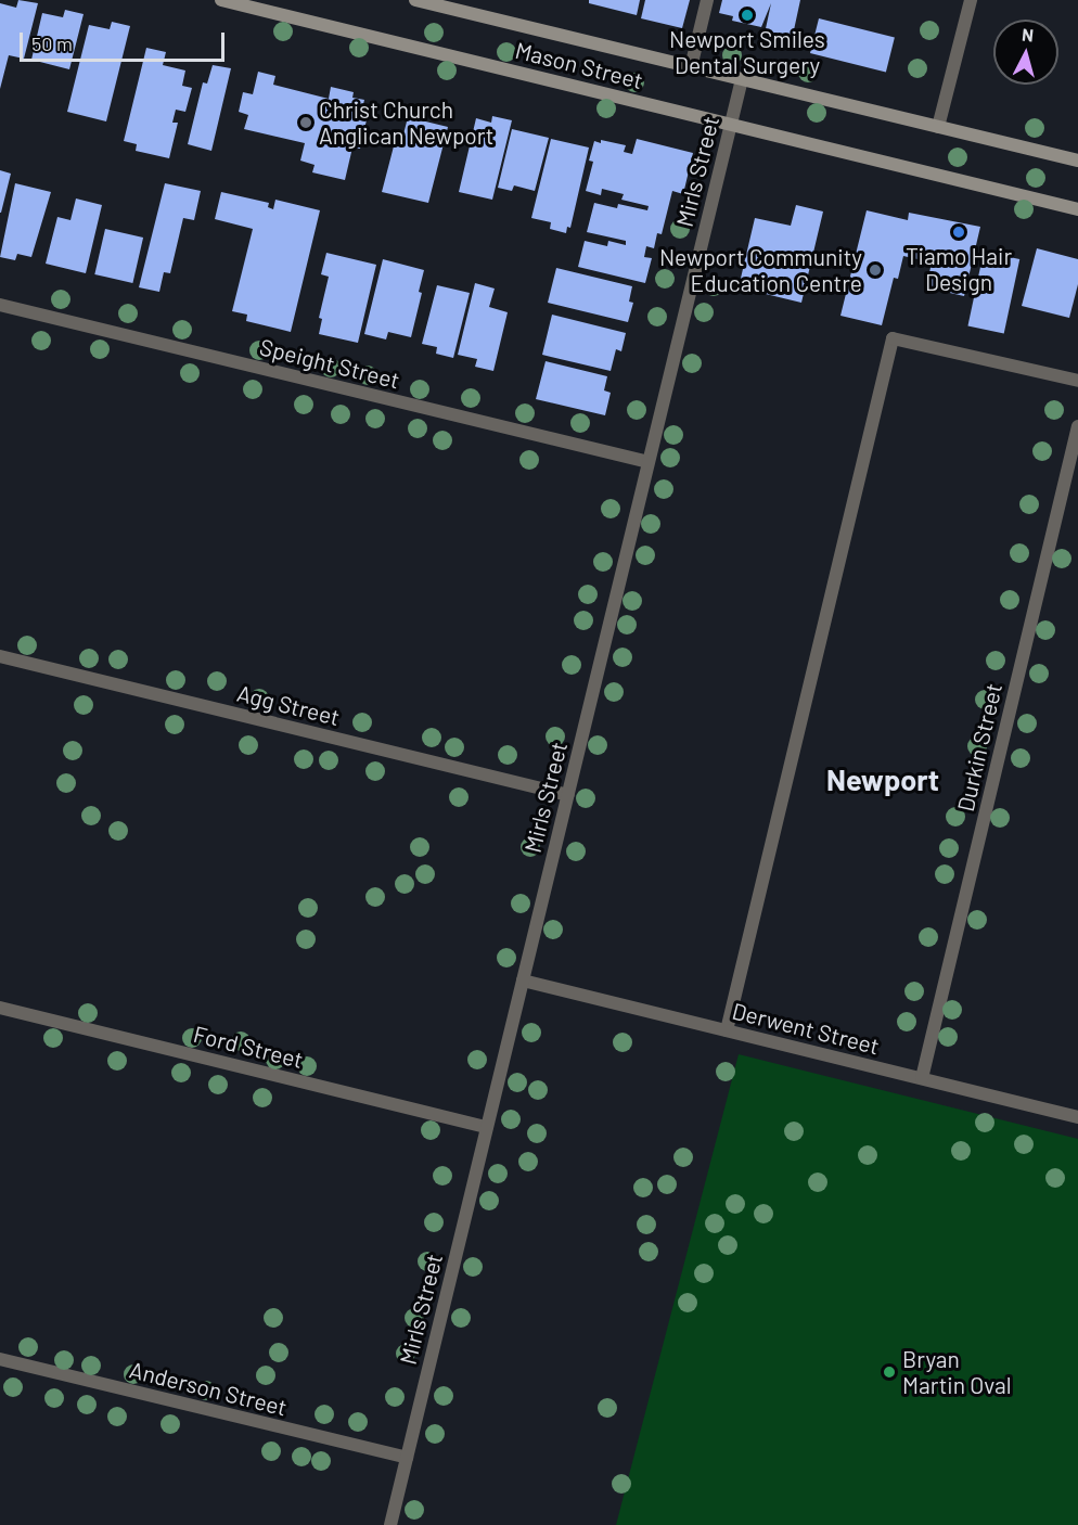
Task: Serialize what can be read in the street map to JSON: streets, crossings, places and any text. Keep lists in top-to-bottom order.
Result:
{
  "streets": {
    "street": [
      "Mason Street",
      "Mirls Street",
      "Speight Street",
      "Agg Street",
      "Durkin Street",
      "Derwent Street",
      "Ford Street",
      "Anderson Street"
    ]
  },
  "crossings": [
    ["Mason Street", "Mirls Street"],
    ["Mirls Street", "Speight Street"],
    ["Mirls Street", "Agg Street"],
    ["Mirls Street", "Derwent Street"],
    ["Mirls Street", "Ford Street"],
    ["Mirls Street", "Anderson Street"],
    ["Durkin Street", "Derwent Street"]
  ],
  "districts": ["Newport"],
  "places": [
    "Newport Smiles Dental Surgery",
    "Christ Church Anglican Newport",
    "Tiamo Hair Design",
    "Newport Community Education Centre",
    "Bryan Martin Oval"
  ],
  "scale_bar": "50 m",
  "north": "top"
}
